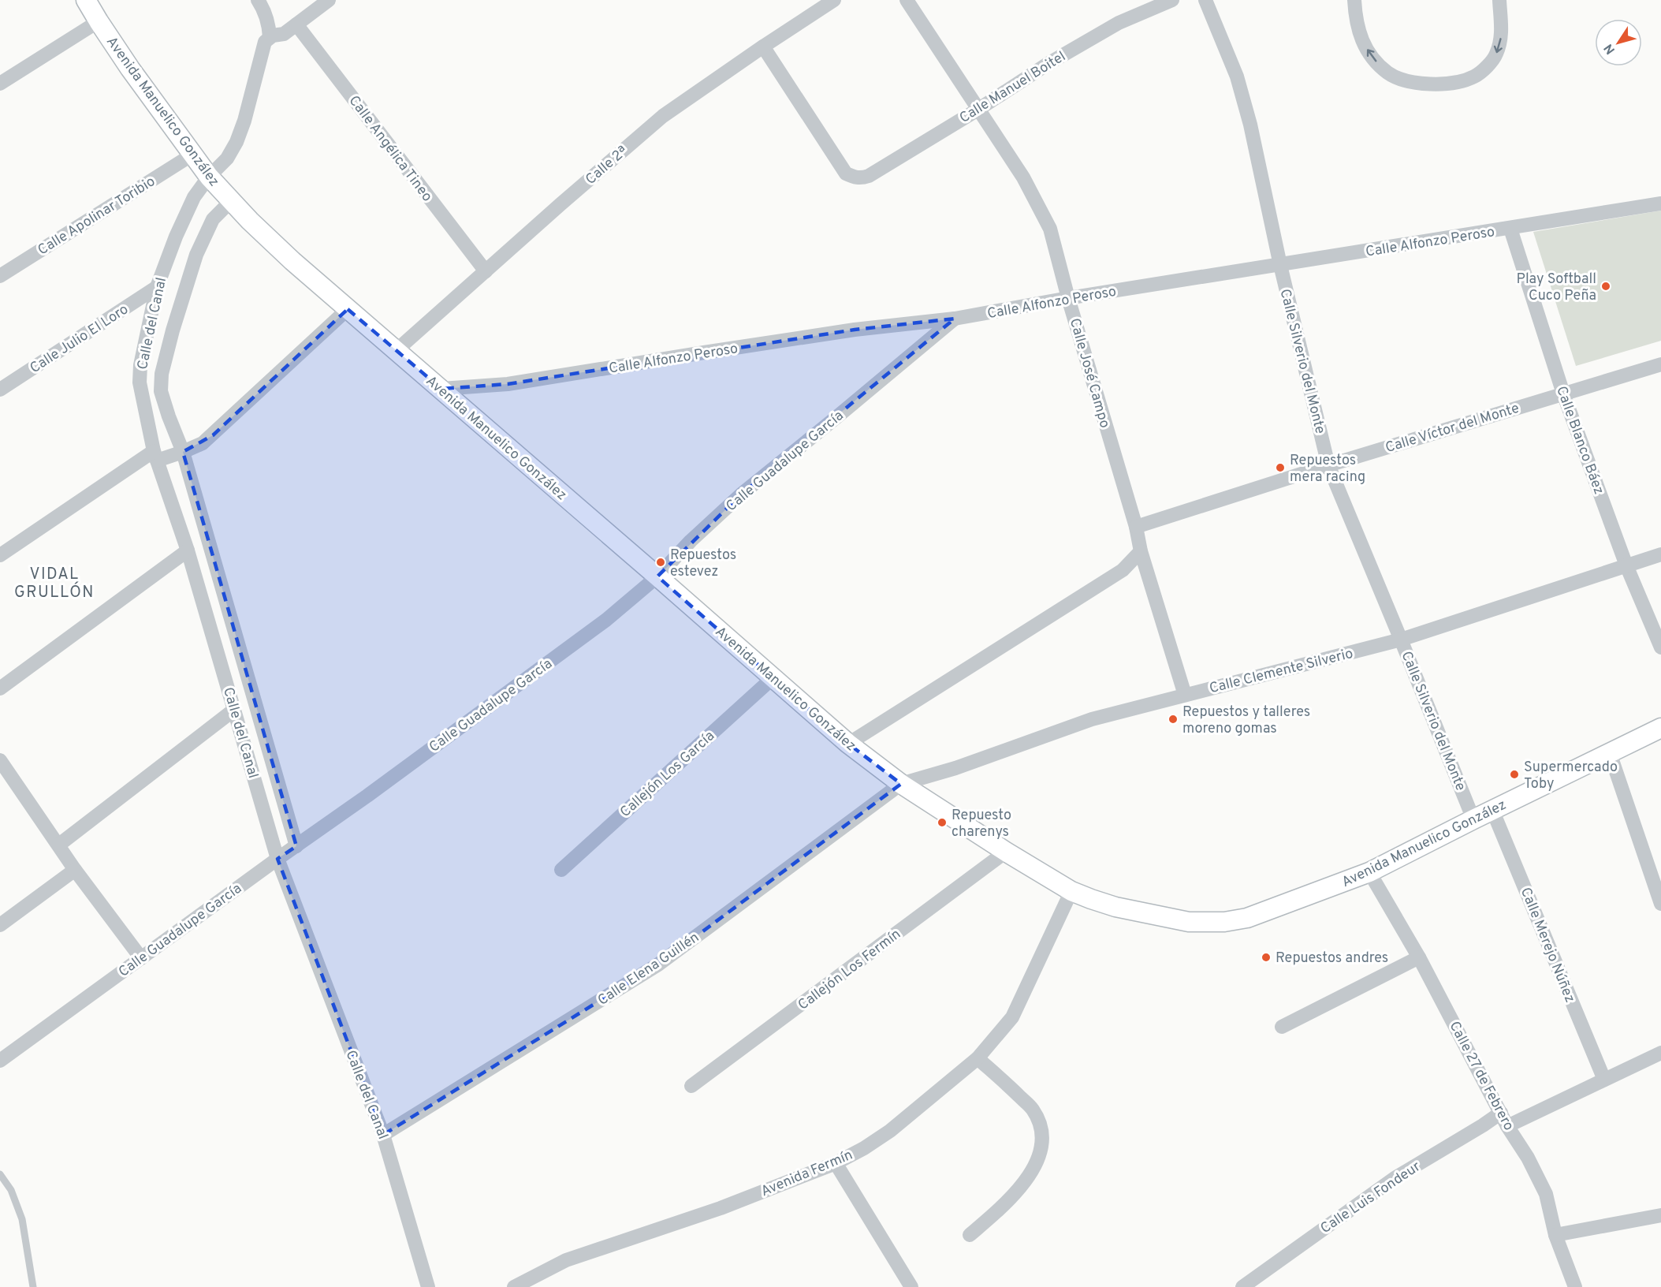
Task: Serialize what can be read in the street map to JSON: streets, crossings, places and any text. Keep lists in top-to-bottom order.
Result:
{
  "streets": {
    "street": [
      "Calle Manuel Boitel",
      "Avenida Manuelico González",
      "Calle Angélica Tineo",
      "Calle 2ª",
      "Calle Apolinar Toribio",
      "Calle Alfonzo Peroso",
      "Calle del Canal",
      "Calle Julio El Loro",
      "Calle Silverio del Monte",
      "Calle José Campo",
      "Calle Víctor del Monte",
      "Calle Blanco Báez",
      "Calle Guadalupe García",
      "Calle Clemente Silverio",
      "Callejón Los García",
      "Calle Merejo Núñez",
      "Calle Elena Guillén",
      "Callejón Los Fermín",
      "Calle 27 de Febrero",
      "Avenida Fermín",
      "Calle Luis Fondeur"
    ]
  },
  "crossings": [
    ["Calle Manuel Boitel", "Calle 2ª"],
    ["Calle Manuel Boitel", "Calle José Campo"],
    ["Avenida Manuelico González", "Calle 2ª"],
    ["Avenida Manuelico González", "Calle Apolinar Toribio"],
    ["Avenida Manuelico González", "Calle Alfonzo Peroso"],
    ["Avenida Manuelico González", "Calle del Canal"],
    ["Avenida Manuelico González", "Calle Silverio del Monte"],
    ["Avenida Manuelico González", "Calle Guadalupe García"],
    ["Avenida Manuelico González", "Calle Clemente Silverio"],
    ["Avenida Manuelico González", "Callejón Los García"],
    ["Avenida Manuelico González", "Calle Merejo Núñez"],
    ["Avenida Manuelico González", "Calle Elena Guillén"],
    ["Avenida Manuelico González", "Callejón Los Fermín"],
    ["Avenida Manuelico González", "Calle 27 de Febrero"],
    ["Avenida Manuelico González", "Avenida Fermín"],
    ["Calle Angélica Tineo", "Calle 2ª"],
    ["Calle Alfonzo Peroso", "Calle Silverio del Monte"],
    ["Calle Alfonzo Peroso", "Calle José Campo"],
    ["Calle Alfonzo Peroso", "Calle Blanco Báez"],
    ["Calle Alfonzo Peroso", "Calle Guadalupe García"],
    ["Calle del Canal", "Calle Julio El Loro"],
    ["Calle del Canal", "Calle Guadalupe García"],
    ["Calle del Canal", "Calle Elena Guillén"],
    ["Calle Silverio del Monte", "Calle Víctor del Monte"],
    ["Calle Silverio del Monte", "Calle Clemente Silverio"],
    ["Calle José Campo", "Calle Víctor del Monte"],
    ["Calle José Campo", "Calle Clemente Silverio"],
    ["Calle Víctor del Monte", "Calle Blanco Báez"],
    ["Calle Blanco Báez", "Calle Clemente Silverio"],
    ["Calle Clemente Silverio", "Calle Elena Guillén"],
    ["Calle 27 de Febrero", "Calle Luis Fondeur"]
  ],
  "districts": ["VIDAL GRULLÓN"],
  "places": [
    "Play Softball Cuco Peña",
    "Repuestos mera racing",
    "Repuestos estevez",
    "Repuestos y talleres moreno gomas",
    "Supermercado Toby",
    "Repuesto charenys",
    "Repuestos andres"
  ],
  "north": "bottom left"
}
